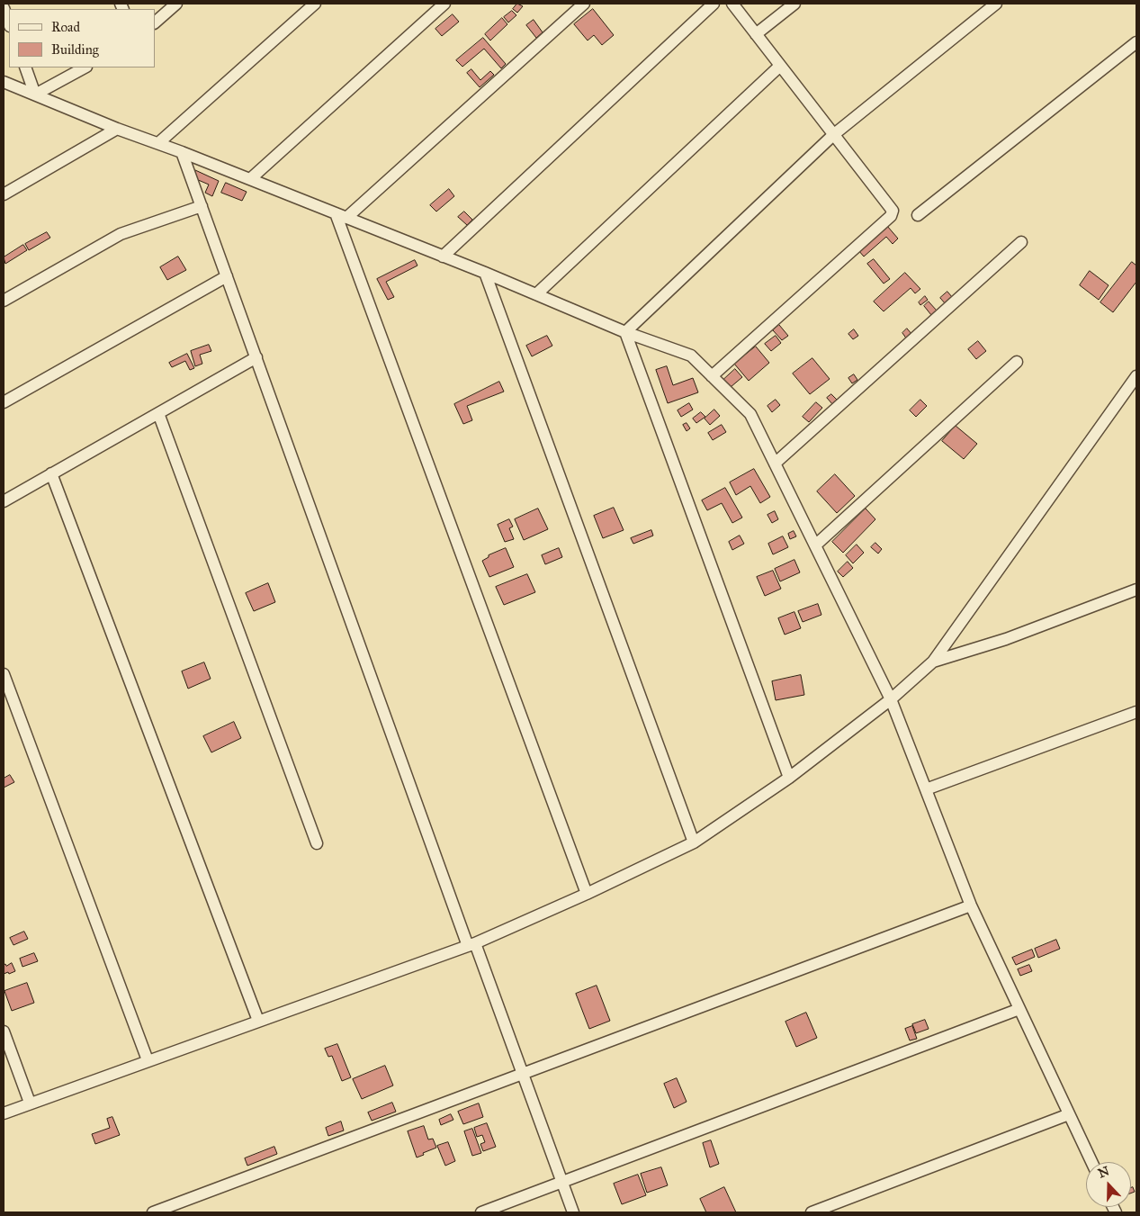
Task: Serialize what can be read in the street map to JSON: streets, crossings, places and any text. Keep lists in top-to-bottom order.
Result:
{
  "legend": ["Road", "Building"],
  "north": "top"
}
